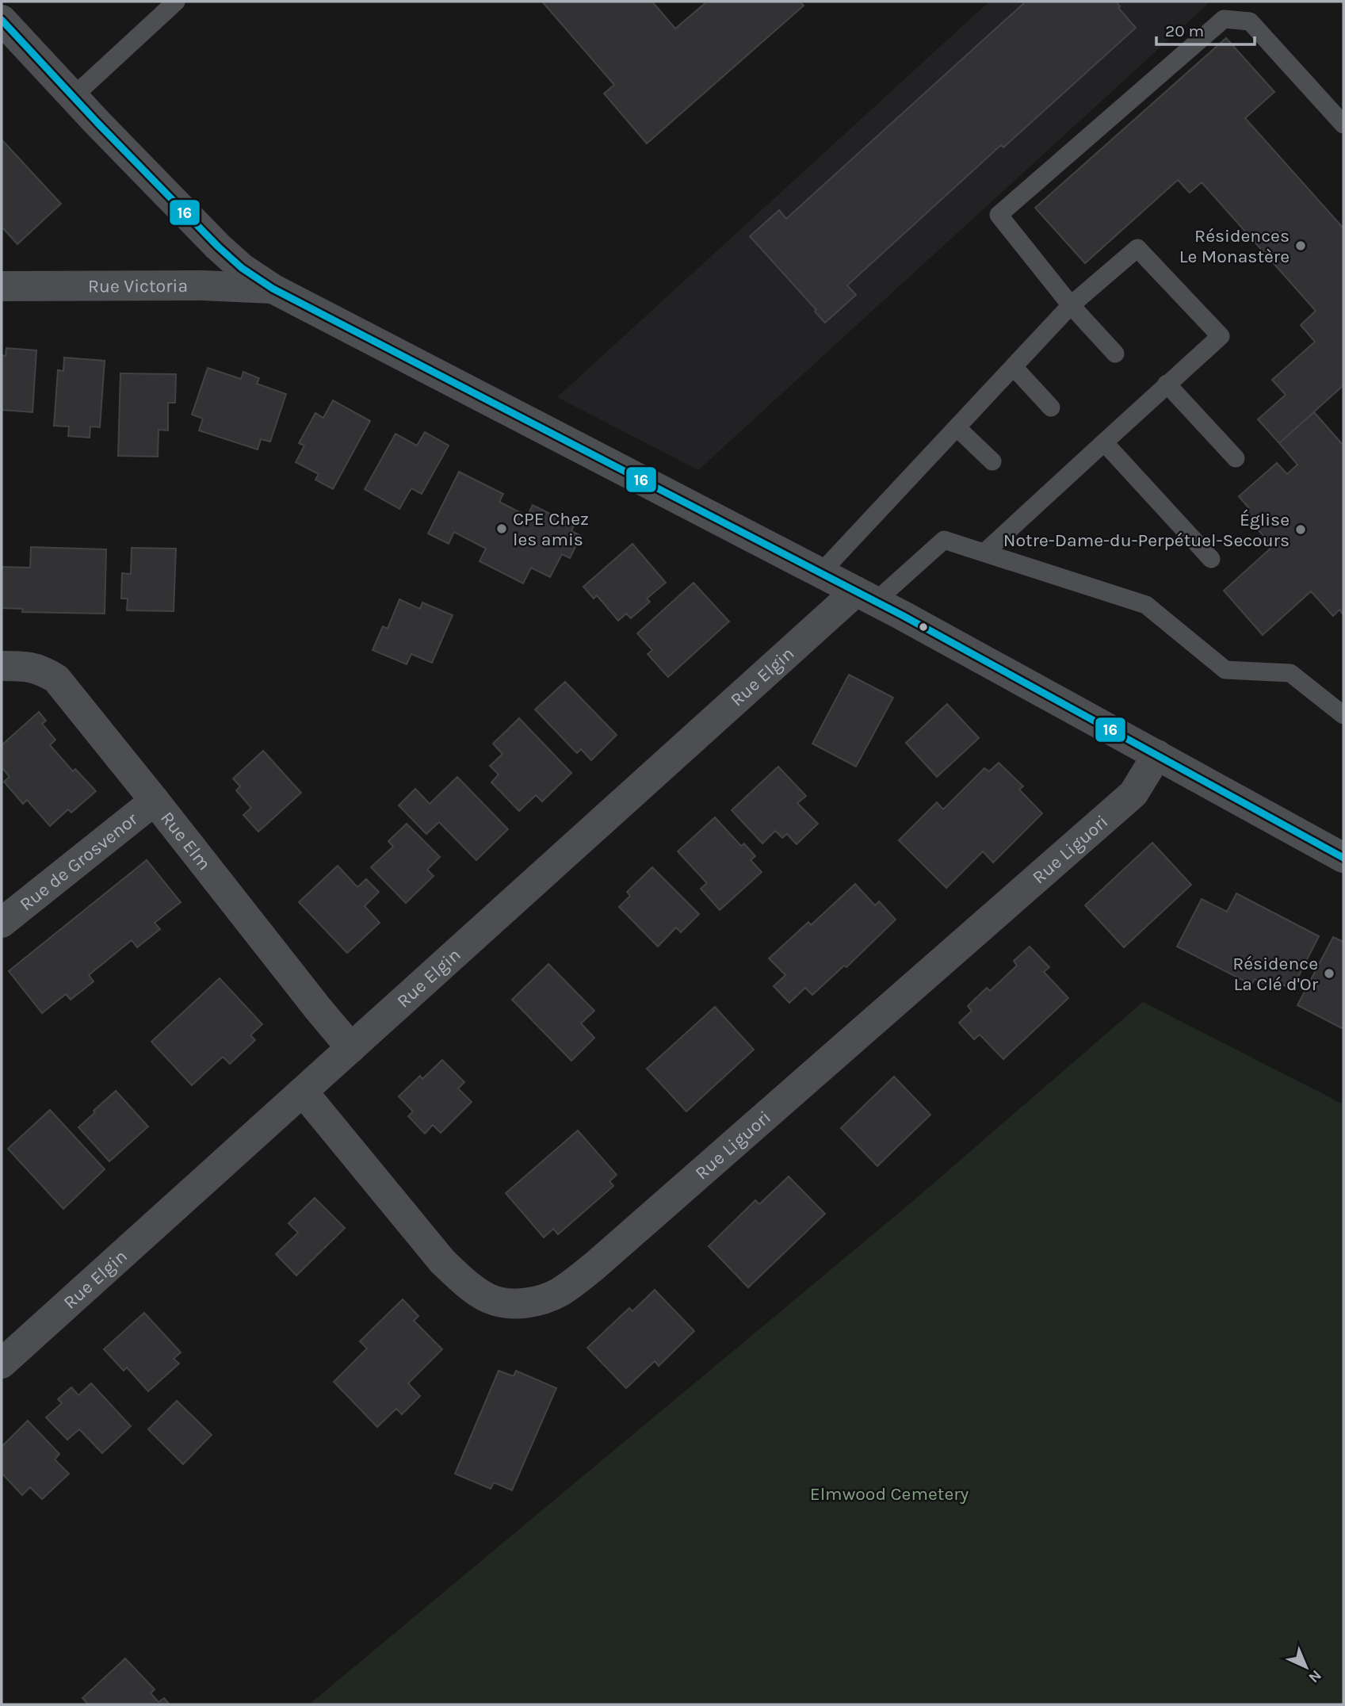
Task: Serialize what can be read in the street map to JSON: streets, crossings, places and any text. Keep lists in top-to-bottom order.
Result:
{
  "streets": {
    "street": [
      "Rue Victoria",
      "Rue Elgin",
      "Rue Elm",
      "Rue Liguori",
      "Rue de Grosvenor"
    ]
  },
  "crossings": [
    ["Rue Elgin", "Rue Elm"],
    ["Rue Elgin", "Rue Liguori"],
    ["Rue Elm", "Rue de Grosvenor"]
  ],
  "parks": ["Elmwood Cemetery"],
  "places": [
    "Résidences Le Monastère",
    "CPE Chez les amis",
    "Église Notre-Dame-du-Perpétuel-Secours",
    "Résidence La Clé d'Or"
  ],
  "lines": ["transit line 16"],
  "scale_bar": "20 m",
  "north": "bottom right"
}
